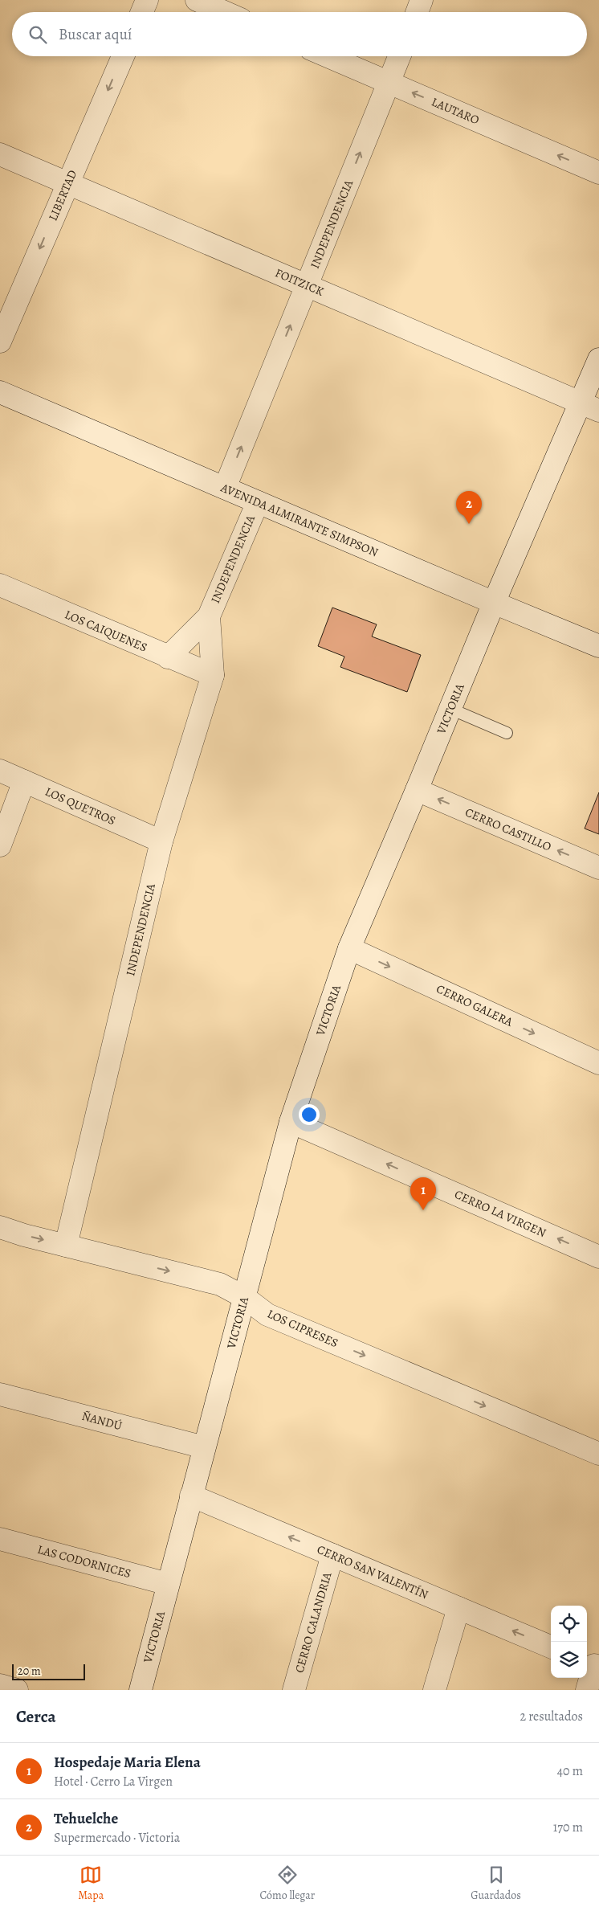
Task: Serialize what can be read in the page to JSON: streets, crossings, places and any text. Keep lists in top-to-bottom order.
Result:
{
  "streets": {
    "street": [
      "LAUTARO",
      "LIBERTAD",
      "INDEPENDENCIA",
      "FOITZICK",
      "AVENIDA ALMIRANTE SIMPSON",
      "LOS CAIQUENES",
      "VICTORIA",
      "LOS QUETROS",
      "CERRO CASTILLO",
      "CERRO GALERA",
      "CERRO LA VIRGEN",
      "LOS CIPRESES",
      "ÑANDÚ",
      "LAS CODORNICES",
      "CERRO SAN VALENTÍN",
      "CERRO CALANDRIA"
    ]
  },
  "crossings": [
    ["LAUTARO", "INDEPENDENCIA"],
    ["LIBERTAD", "FOITZICK"],
    ["INDEPENDENCIA", "FOITZICK"],
    ["INDEPENDENCIA", "AVENIDA ALMIRANTE SIMPSON"],
    ["INDEPENDENCIA", "LOS CAIQUENES"],
    ["INDEPENDENCIA", "LOS QUETROS"],
    ["INDEPENDENCIA", "LOS CIPRESES"],
    ["FOITZICK", "VICTORIA"],
    ["AVENIDA ALMIRANTE SIMPSON", "VICTORIA"],
    ["VICTORIA", "CERRO CASTILLO"],
    ["VICTORIA", "CERRO GALERA"],
    ["VICTORIA", "CERRO LA VIRGEN"],
    ["VICTORIA", "LOS CIPRESES"],
    ["VICTORIA", "ÑANDÚ"],
    ["VICTORIA", "LAS CODORNICES"],
    ["VICTORIA", "CERRO SAN VALENTÍN"],
    ["CERRO SAN VALENTÍN", "CERRO CALANDRIA"]
  ],
  "one_way": [
    "LAUTARO",
    "LIBERTAD",
    "CERRO CASTILLO",
    "CERRO GALERA",
    "CERRO LA VIRGEN",
    "LOS CIPRESES",
    "CERRO SAN VALENTÍN"
  ],
  "scale_bar": "20 m",
  "page": {
    "search": "Buscar aquí",
    "pins": ["2", "1"],
    "scale": "20 m",
    "heading": ["Cerca", "2 resultados"],
    "list": [
      {
        "mark": "1",
        "name": "Hospedaje Maria Elena",
        "note": "Hotel · Cerro La Virgen",
        "value": "40 m"
      },
      {
        "mark": "2",
        "name": "Tehuelche",
        "note": "Supermercado · Victoria",
        "value": "170 m"
      }
    ],
    "nav": ["Mapa", "Cómo llegar", "Guardados"]
  }
}
